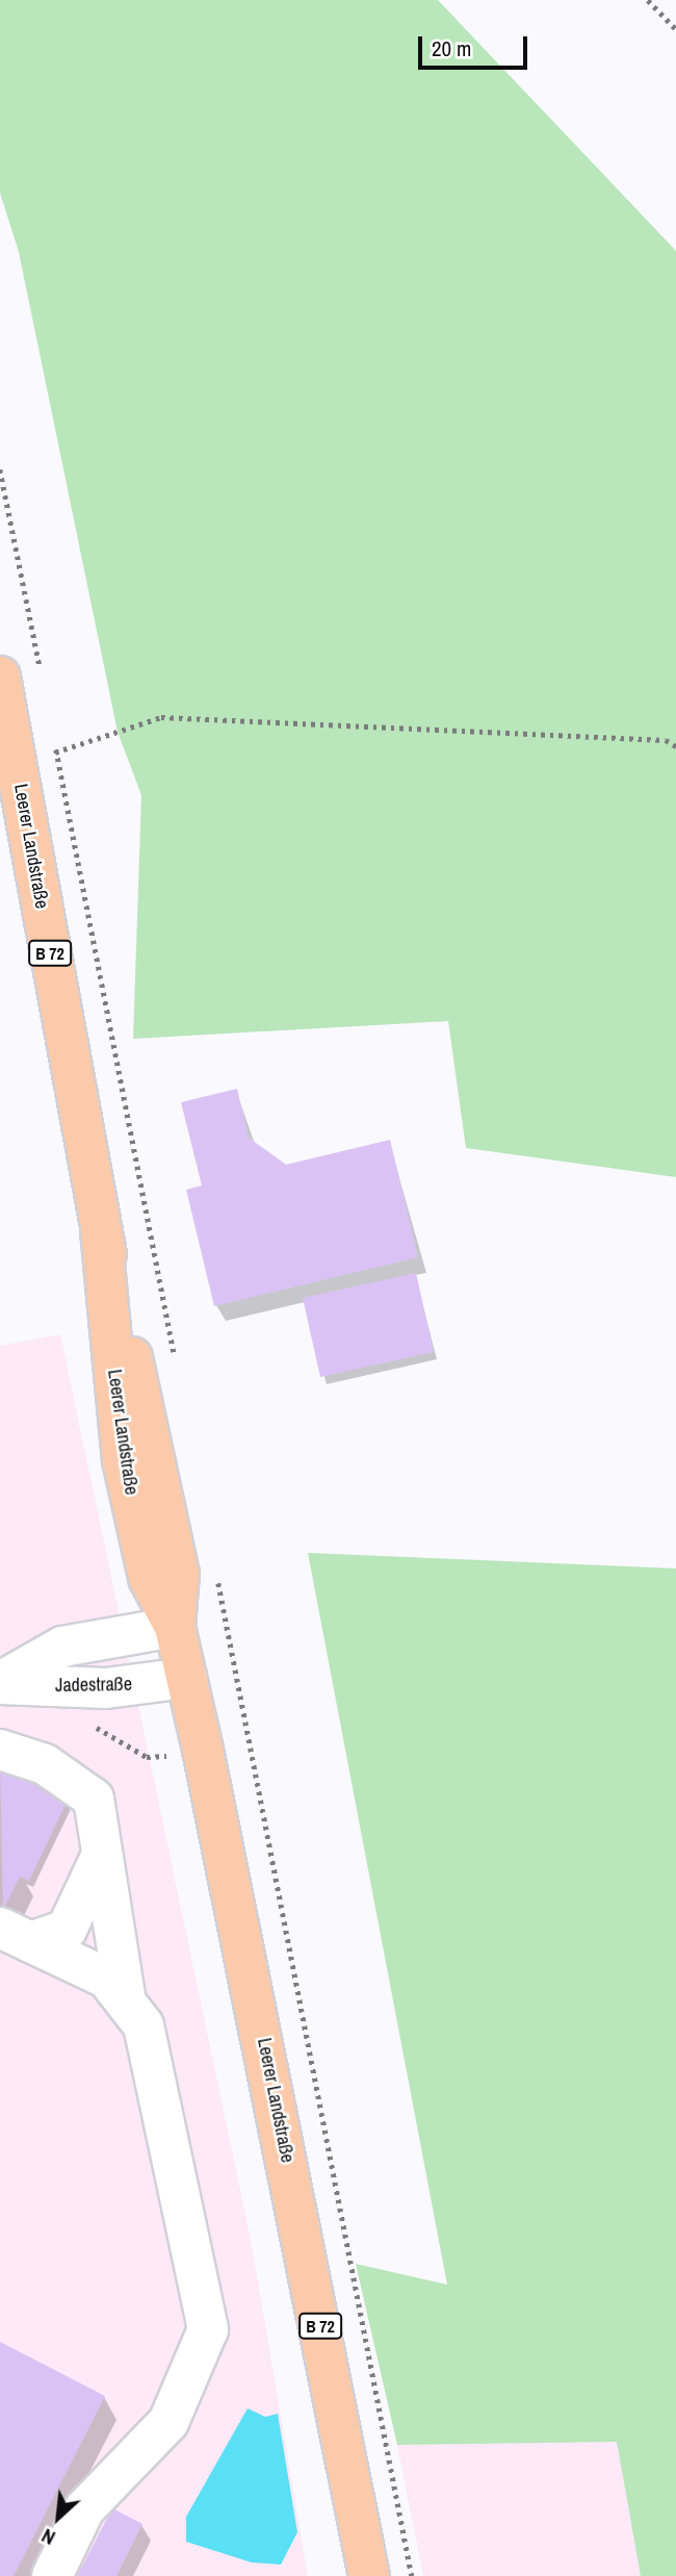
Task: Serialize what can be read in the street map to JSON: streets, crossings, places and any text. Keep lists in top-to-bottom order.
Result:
{
  "streets": {
    "main road": ["Leerer Landstraße", "B 72"],
    "street": ["Jadestraße"]
  },
  "crossings": [
    ["Leerer Landstraße", "Jadestraße"]
  ],
  "scale_bar": "20 m",
  "north": "bottom left"
}
